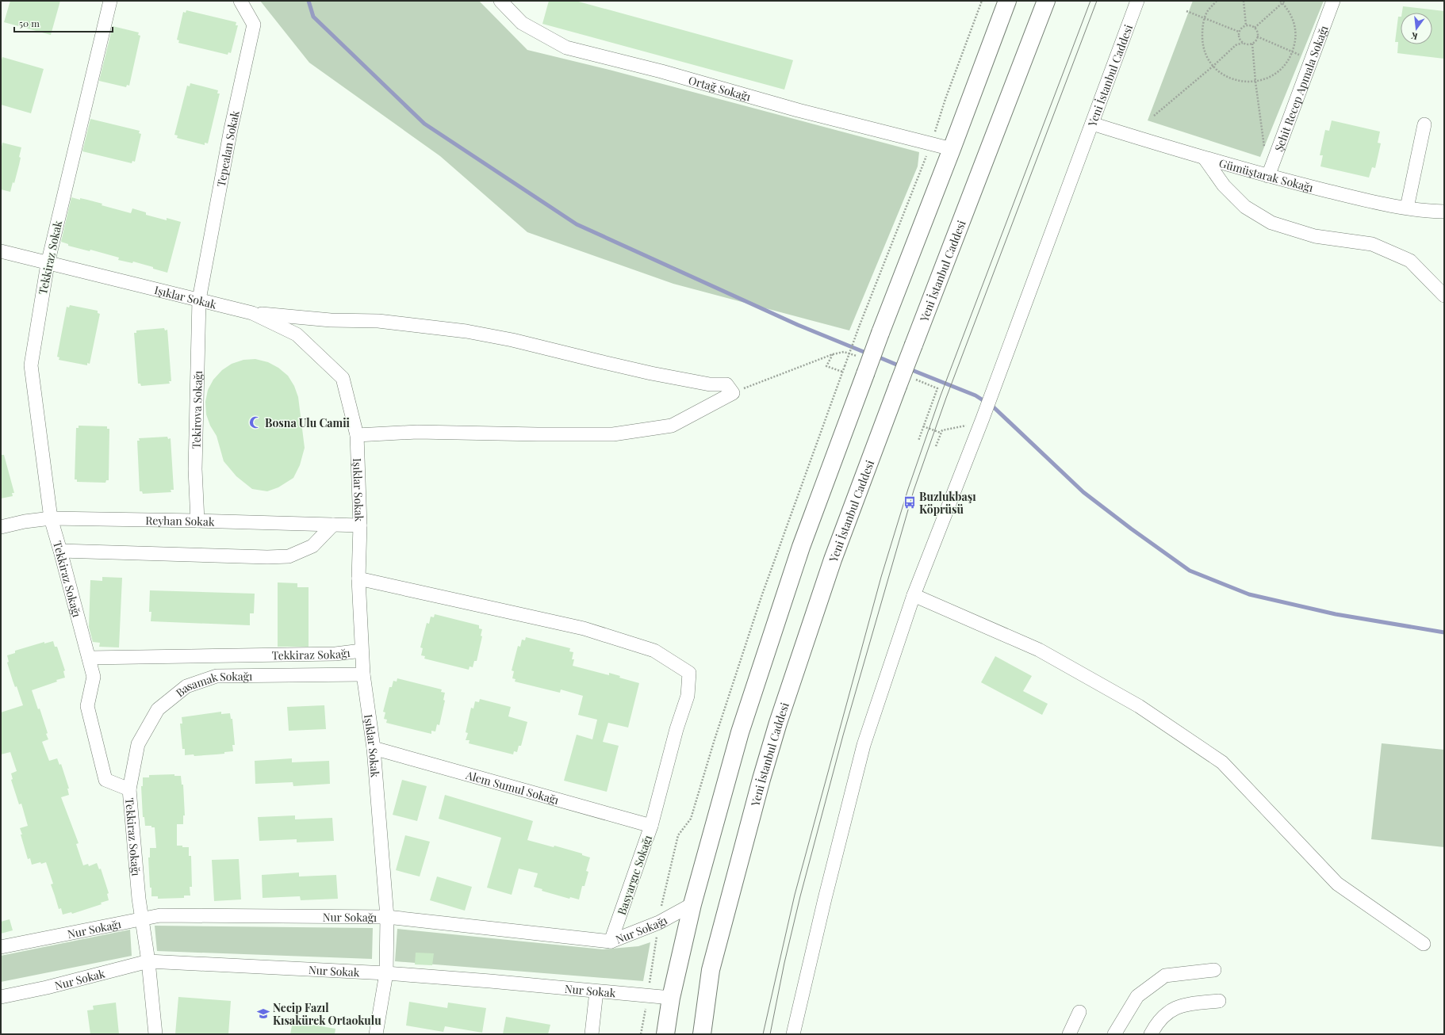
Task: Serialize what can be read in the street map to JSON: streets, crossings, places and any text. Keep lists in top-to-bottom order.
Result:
{
  "streets": {
    "highway": ["Yeni İstanbul Caddesi"],
    "street": [
      "Ortağ Sokağı",
      "Şehit Recep Apmala Sokağı",
      "Tepealan Sokak",
      "Gümüştarak Sokağı",
      "Tekkiraz Sokak",
      "Işıklar Sokak",
      "Tekirova Sokağı",
      "Reyhan Sokak",
      "Tekkiraz Sokağı",
      "Basamak Sokağı",
      "Alem Sumul Sokağı",
      "Basyargıc Sokağı",
      "Nur Sokağı",
      "Nur Sokak"
    ]
  },
  "crossings": [
    ["Yeni İstanbul Caddesi", "Gümüştarak Sokağı"],
    ["Şehit Recep Apmala Sokağı", "Gümüştarak Sokağı"],
    ["Tepealan Sokak", "Işıklar Sokak"],
    ["Tepealan Sokak", "Tekirova Sokağı"],
    ["Tekkiraz Sokak", "Işıklar Sokak"],
    ["Tekkiraz Sokak", "Reyhan Sokak"],
    ["Tekkiraz Sokak", "Tekkiraz Sokağı"],
    ["Işıklar Sokak", "Tekirova Sokağı"],
    ["Işıklar Sokak", "Reyhan Sokak"],
    ["Işıklar Sokak", "Tekkiraz Sokağı"],
    ["Işıklar Sokak", "Basamak Sokağı"],
    ["Işıklar Sokak", "Alem Sumul Sokağı"],
    ["Işıklar Sokak", "Basyargıc Sokağı"],
    ["Işıklar Sokak", "Nur Sokağı"],
    ["Işıklar Sokak", "Nur Sokak"],
    ["Tekirova Sokağı", "Reyhan Sokak"],
    ["Reyhan Sokak", "Tekkiraz Sokağı"],
    ["Tekkiraz Sokağı", "Basamak Sokağı"],
    ["Tekkiraz Sokağı", "Nur Sokağı"],
    ["Tekkiraz Sokağı", "Nur Sokak"],
    ["Alem Sumul Sokağı", "Basyargıc Sokağı"],
    ["Basyargıc Sokağı", "Nur Sokağı"]
  ],
  "places": {
    "mosque": ["Bosna Ulu Camii"],
    "bus stop": ["Buzlukbaşı Köprüsü"],
    "school or university": ["Necip Fazıl Kısakürek Ortaokulu"]
  },
  "scale_bar": "50 m",
  "north": "bottom"
}
